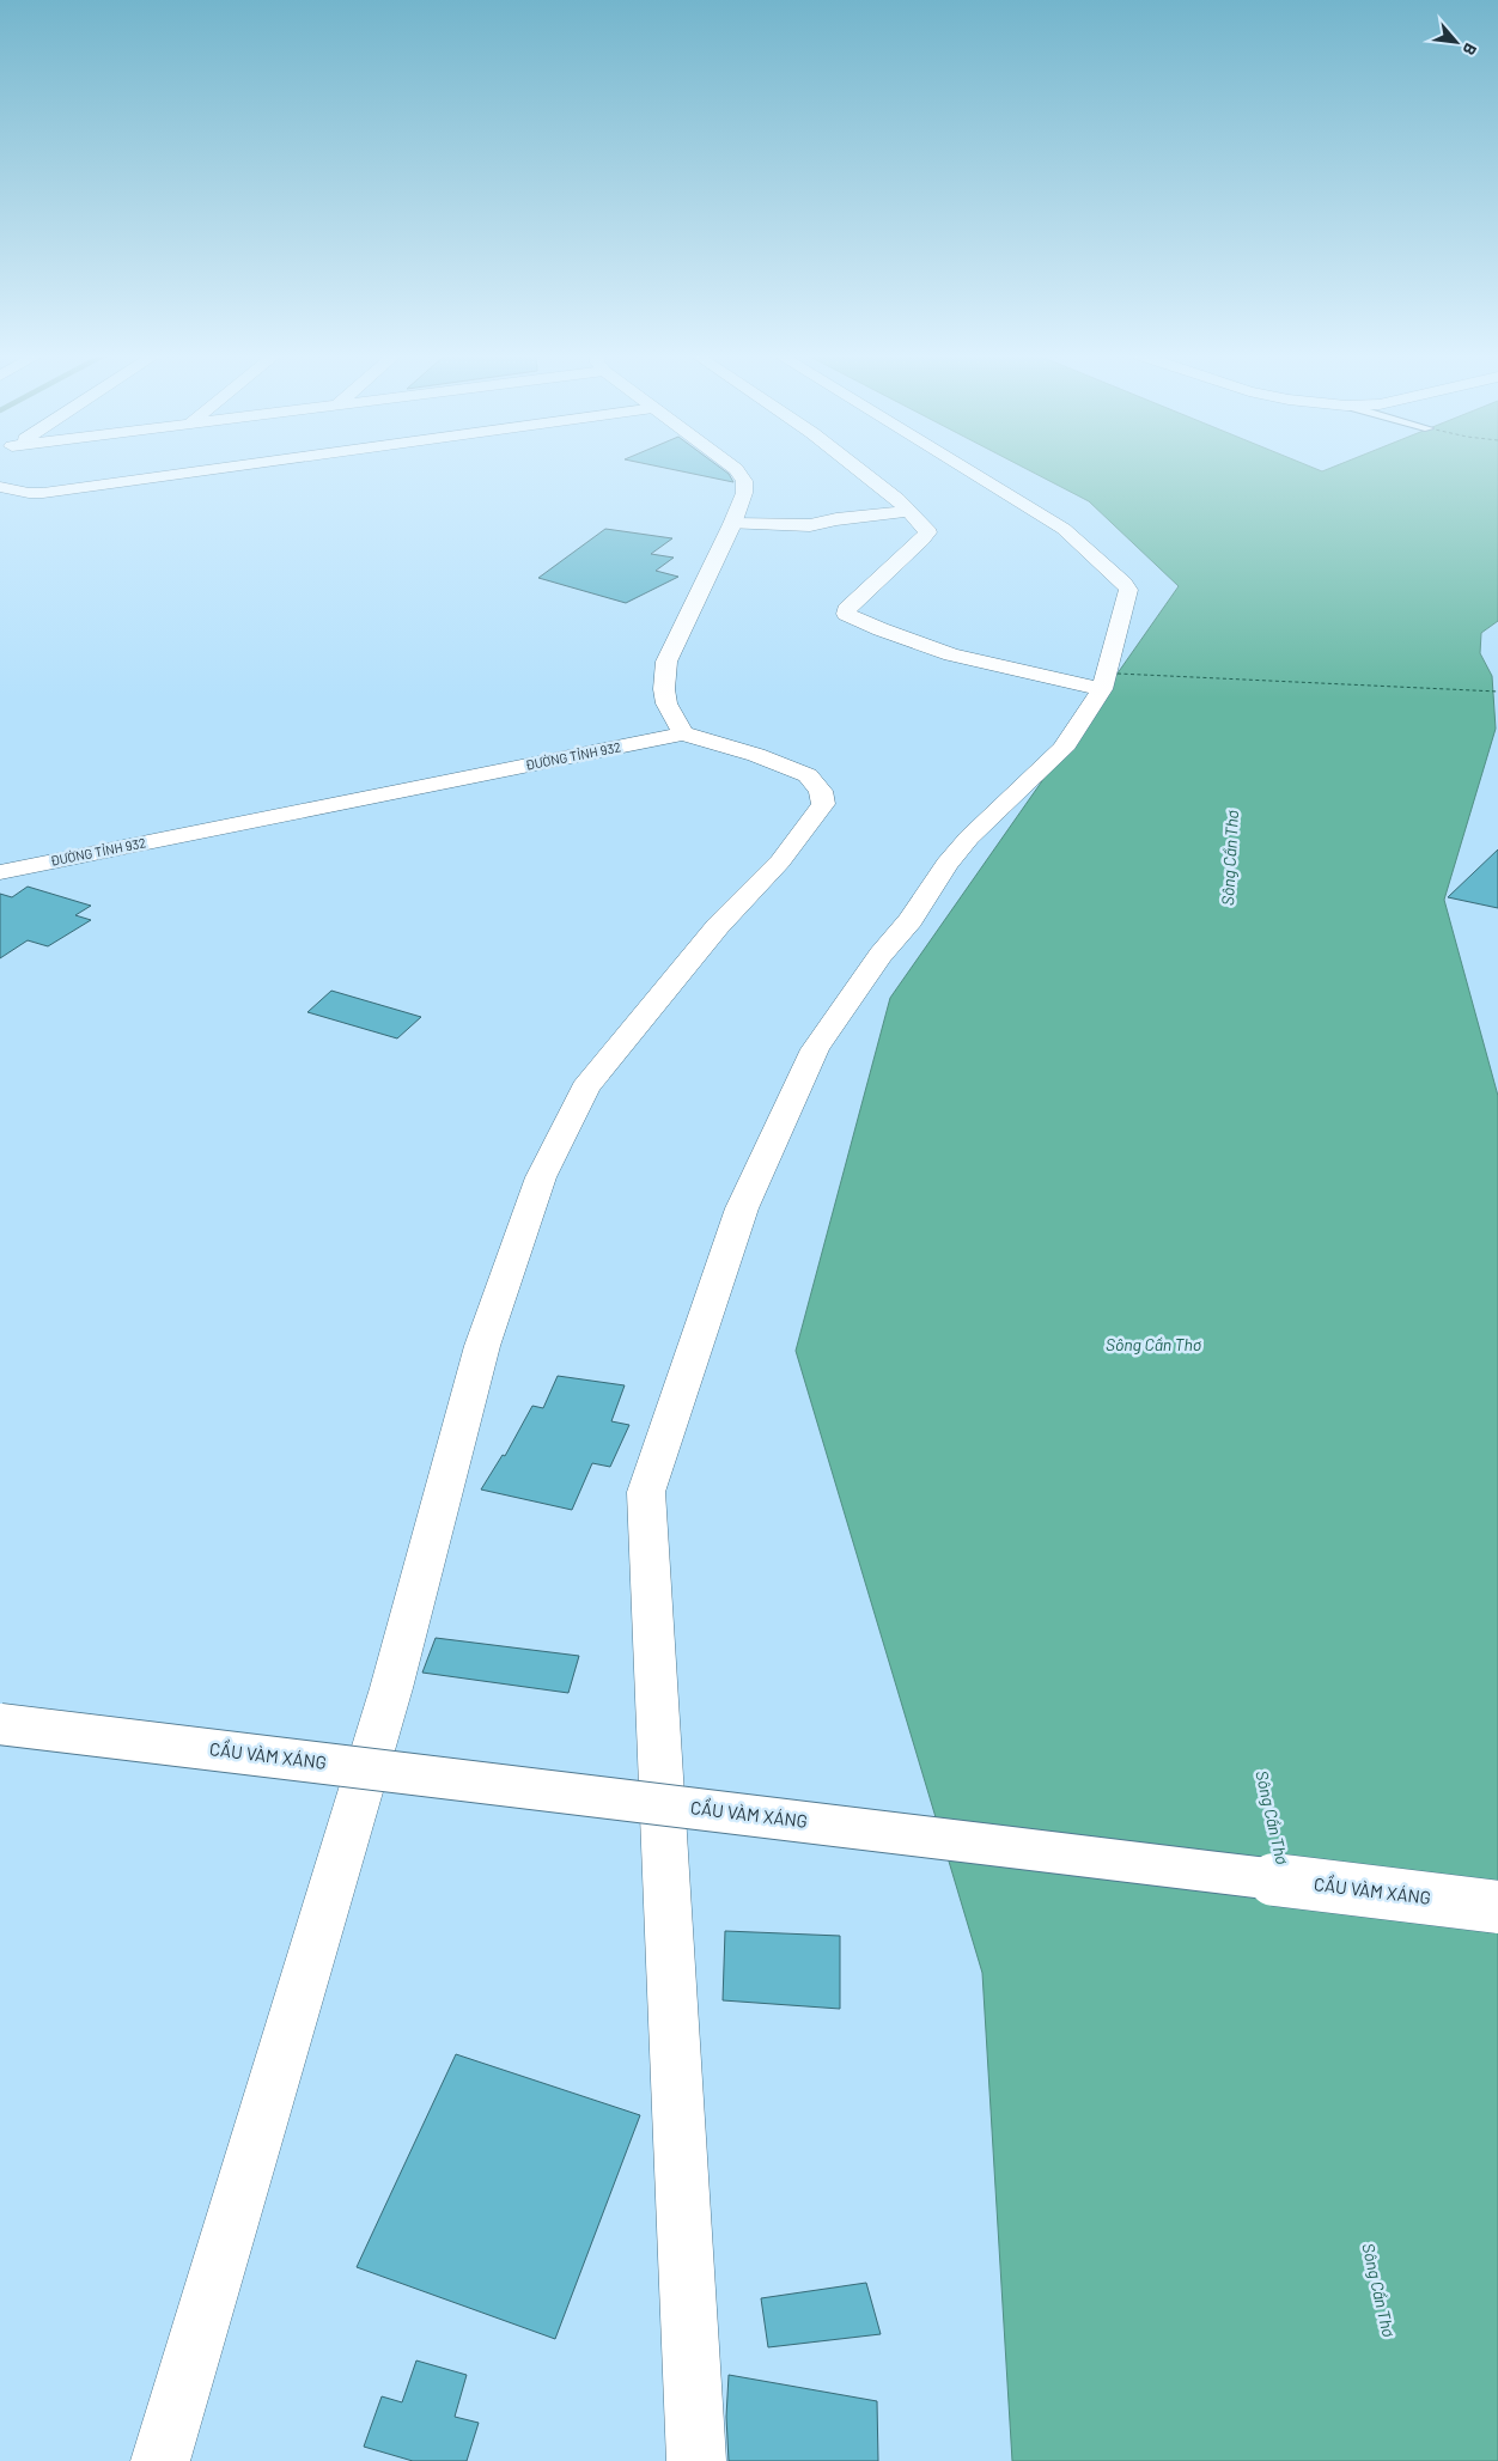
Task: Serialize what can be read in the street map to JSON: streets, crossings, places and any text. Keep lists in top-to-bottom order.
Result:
{
  "streets": {
    "street": ["ĐƯỜNG TỈNH 932", "CẦU VÀM XÁNG"]
  },
  "water": ["Sông Cần Thơ"],
  "north": "bottom right"
}
